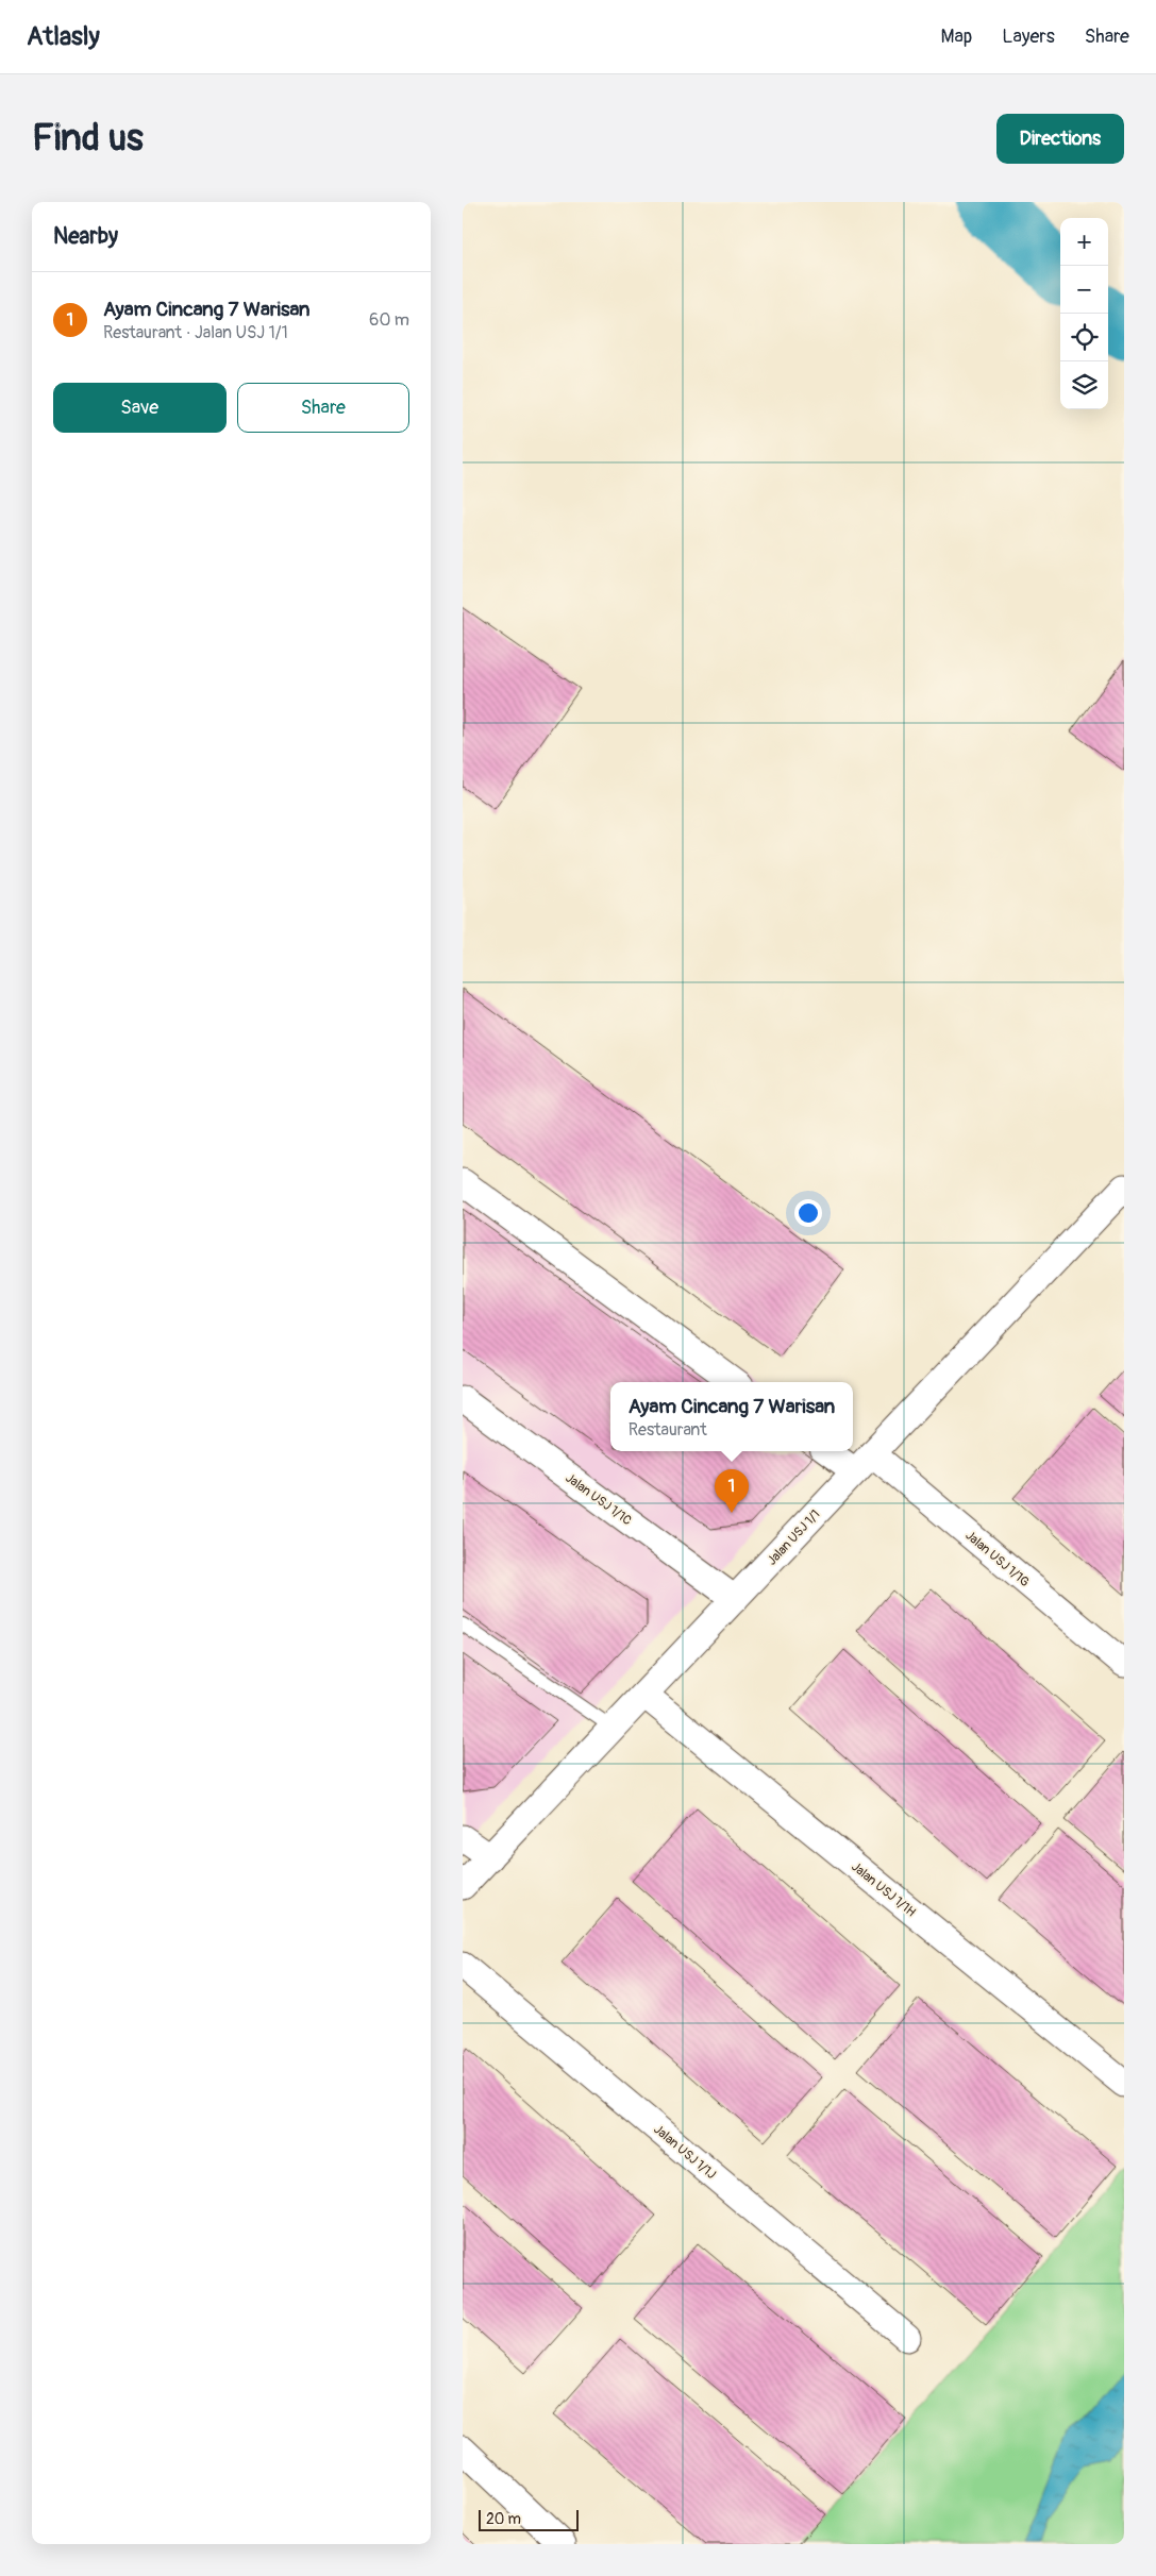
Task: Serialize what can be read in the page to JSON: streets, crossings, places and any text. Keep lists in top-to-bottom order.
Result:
{
  "streets": {
    "street": [
      "Jalan USJ 1/1C",
      "Jalan USJ 1/1",
      "Jalan USJ 1/1G",
      "Jalan USJ 1/1H",
      "Jalan USJ 1/1J"
    ]
  },
  "crossings": [
    ["Jalan USJ 1/1C", "Jalan USJ 1/1"],
    ["Jalan USJ 1/1", "Jalan USJ 1/1G"],
    ["Jalan USJ 1/1", "Jalan USJ 1/1H"]
  ],
  "scale_bar": "20 m",
  "page": {
    "header": "Atlasly",
    "nav": ["Map", "Layers", "Share"],
    "buttons": [
      "Directions",
      ["Save", "Share"]
    ],
    "title": "Find us",
    "heading": "Nearby",
    "map_buttons": ["+", "−"],
    "list": [
      {
        "mark": "1",
        "name": "Ayam Cincang 7 Warisan",
        "note": "Restaurant · Jalan USJ 1/1",
        "value": "60 m"
      }
    ],
    "popup": ["Ayam Cincang 7 Warisan", "Restaurant"],
    "pins": "1",
    "scale": "20 m"
  }
}
